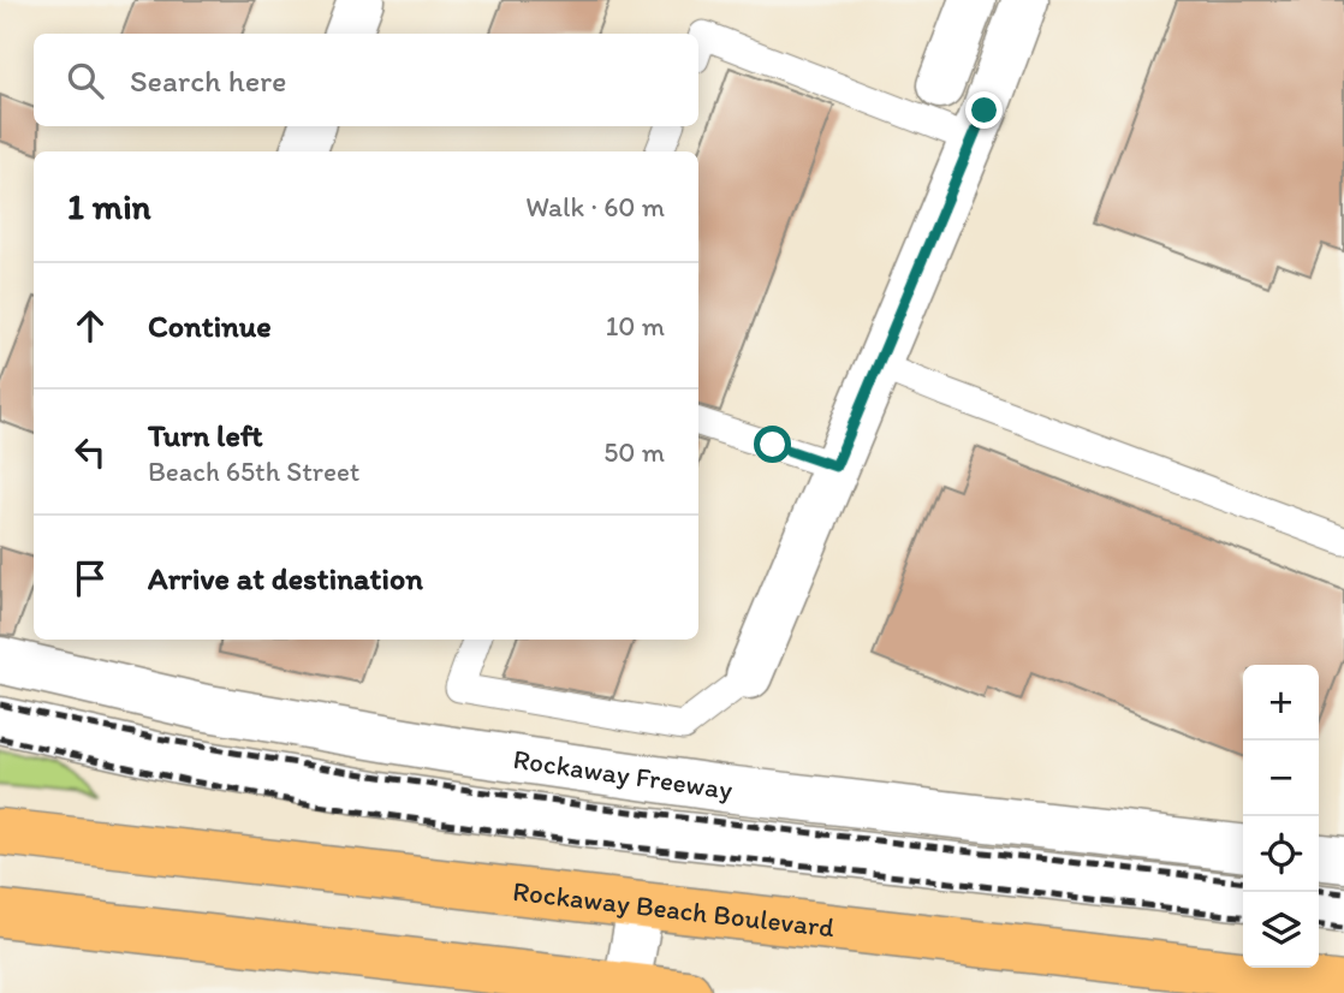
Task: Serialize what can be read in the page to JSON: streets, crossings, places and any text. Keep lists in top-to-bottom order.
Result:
{
  "streets": {
    "main road": ["Rockaway Beach Boulevard"],
    "street": ["Rockaway Freeway"]
  },
  "page": {
    "search": "Search here",
    "heading": ["1 min", "Walk · 60 m"],
    "list": [
      ["Continue", "10 m"],
      ["Turn left", "Beach 65th Street", "50 m"],
      "Arrive at destination"
    ],
    "map_buttons": ["+", "−"]
  }
}
